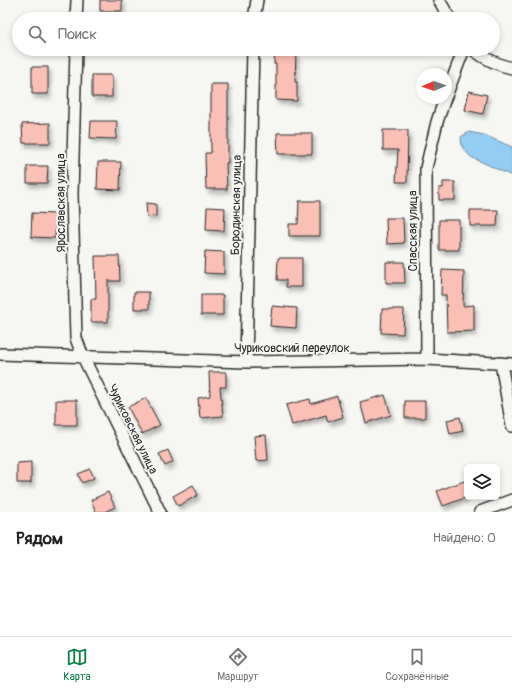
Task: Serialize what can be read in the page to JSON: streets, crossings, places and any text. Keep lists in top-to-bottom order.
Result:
{
  "streets": {
    "street": [
      "Ярославская улица",
      "Бородинская улица",
      "Спасская улица",
      "Чуриковский переулок",
      "Чуриковская улица"
    ]
  },
  "crossings": [
    ["Ярославская улица", "Чуриковский переулок"],
    ["Ярославская улица", "Чуриковская улица"],
    ["Бородинская улица", "Чуриковский переулок"],
    ["Спасская улица", "Чуриковский переулок"],
    ["Чуриковский переулок", "Чуриковская улица"]
  ],
  "north": "left",
  "page": {
    "search": "Поиск",
    "heading": ["Рядом", "Найдено: 0"],
    "nav": ["Карта", "Маршрут", "Сохранённые"]
  }
}
